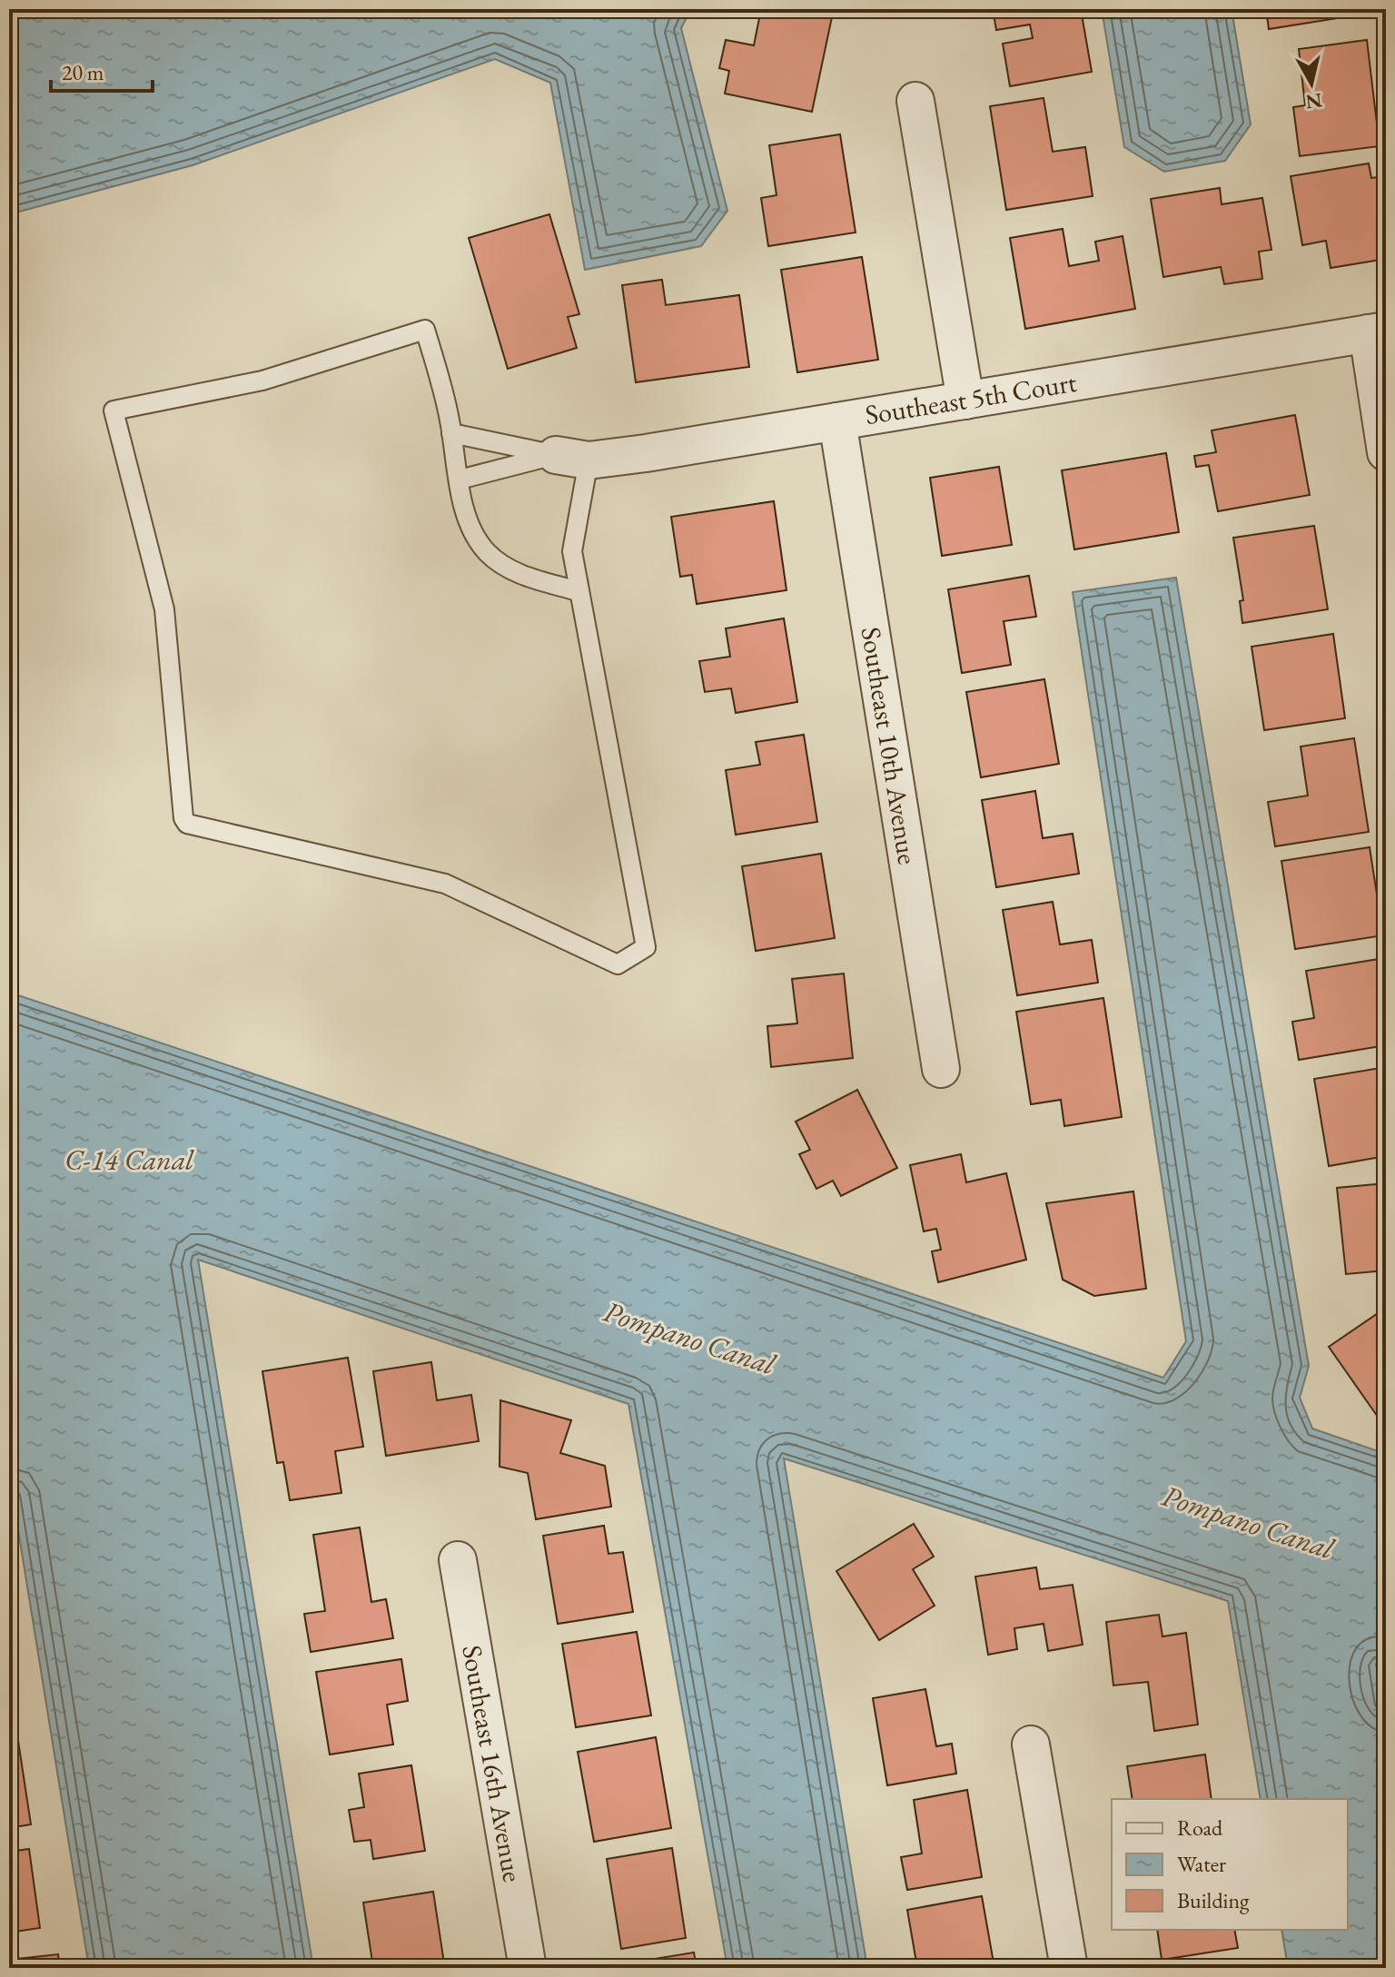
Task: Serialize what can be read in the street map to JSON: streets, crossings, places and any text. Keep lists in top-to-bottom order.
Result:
{
  "streets": {
    "street": ["Southeast 5th Court", "Southeast 10th Avenue", "Southeast 16th Avenue"]
  },
  "crossings": [
    ["Southeast 5th Court", "Southeast 10th Avenue"]
  ],
  "water": ["C-14 Canal", "Pompano Canal"],
  "legend": ["Road", "Water", "Building"],
  "scale_bar": "20 m",
  "north": "bottom"
}
